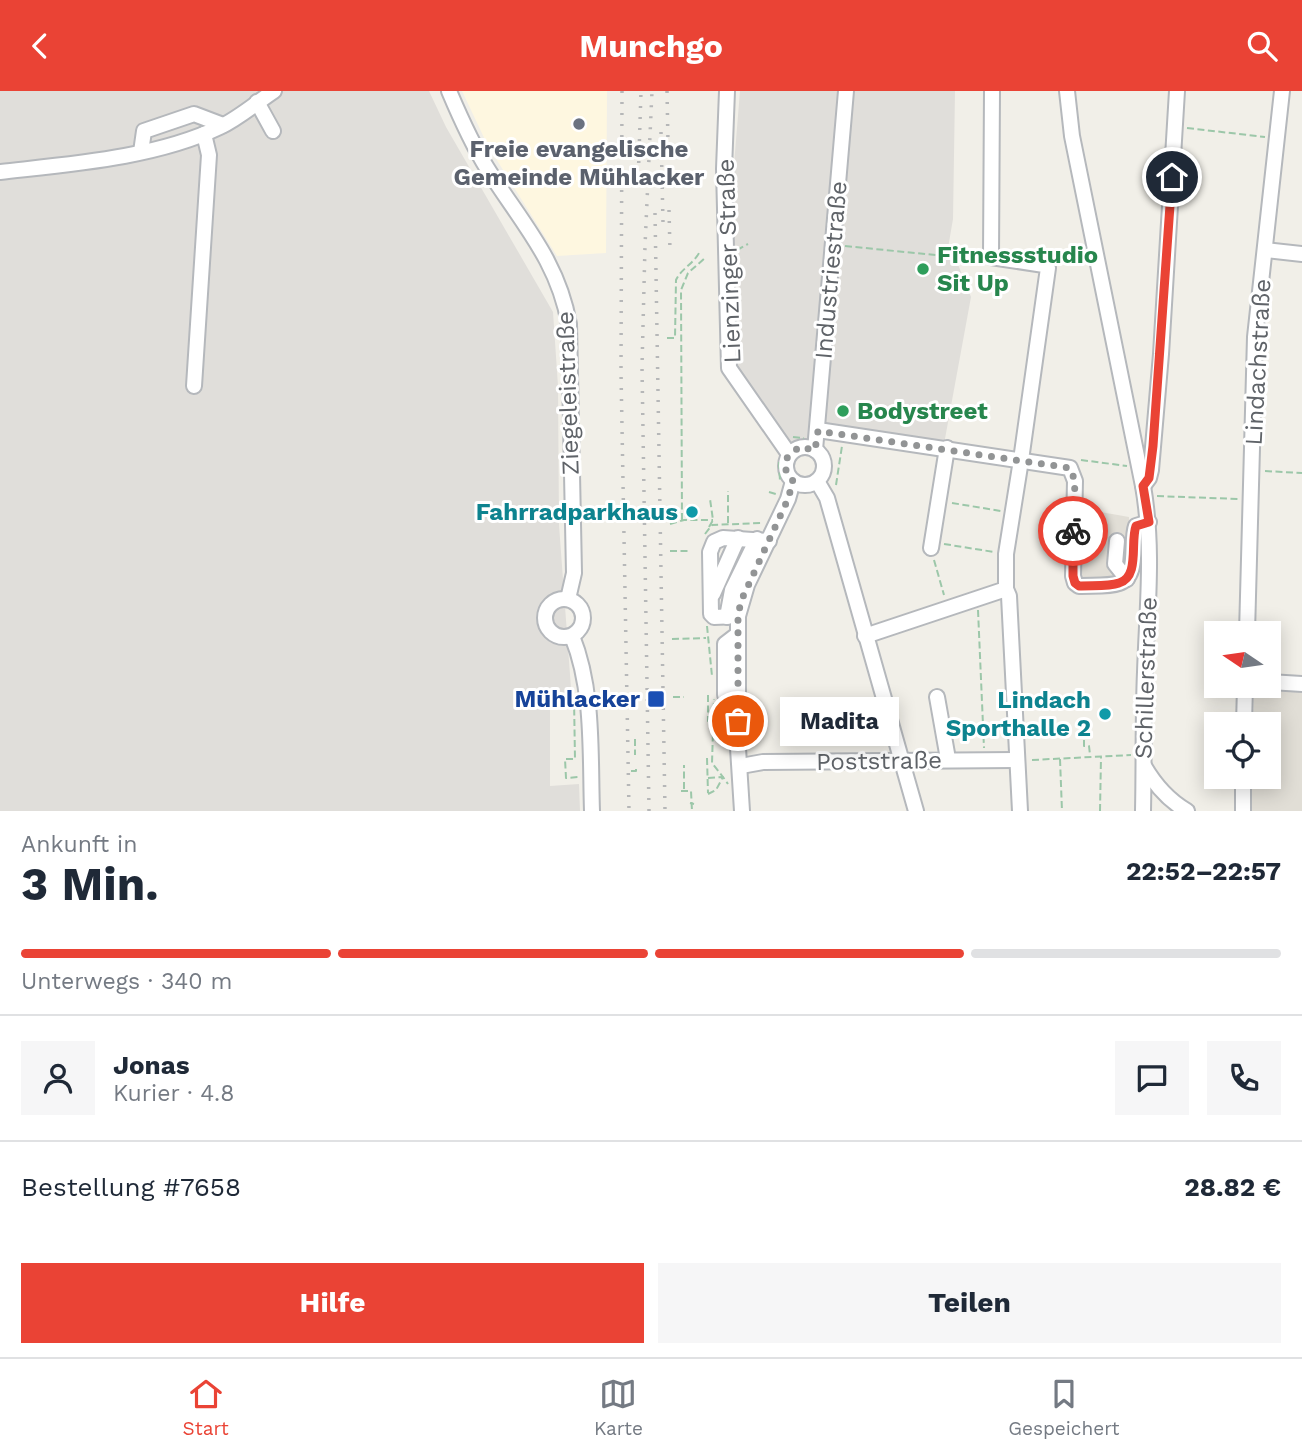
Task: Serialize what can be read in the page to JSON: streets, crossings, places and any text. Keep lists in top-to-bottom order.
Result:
{
  "streets": {
    "street": [
      "Lienzinger Straße",
      "Industriestraße",
      "Lindachstraße",
      "Ziegeleistraße",
      "Schillerstraße",
      "Poststraße"
    ]
  },
  "crossings": [
    ["Lienzinger Straße", "Industriestraße"]
  ],
  "places": {
    "other": [
      "Freie evangelische Gemeinde Mühlacker",
      "Fitnessstudio Sit Up",
      "Bodystreet",
      "Fahrradparkhaus",
      "Lindach Sporthalle 2",
      "Madita"
    ],
    "transit": ["Mühlacker"]
  },
  "north": "left",
  "page": {
    "header": "Munchgo",
    "bubble": "Madita",
    "heading": ["3 Min.", "Ankunft in", "22:52–22:57"],
    "panel": [
      "Jonas",
      "Kurier · 4.8",
      "Bestellung #7658",
      "28.82 €"
    ],
    "bar": "Unterwegs · 340 m",
    "buttons": ["Hilfe", "Teilen"],
    "tabs": ["Start", "Karte", "Gespeichert"]
  }
}
